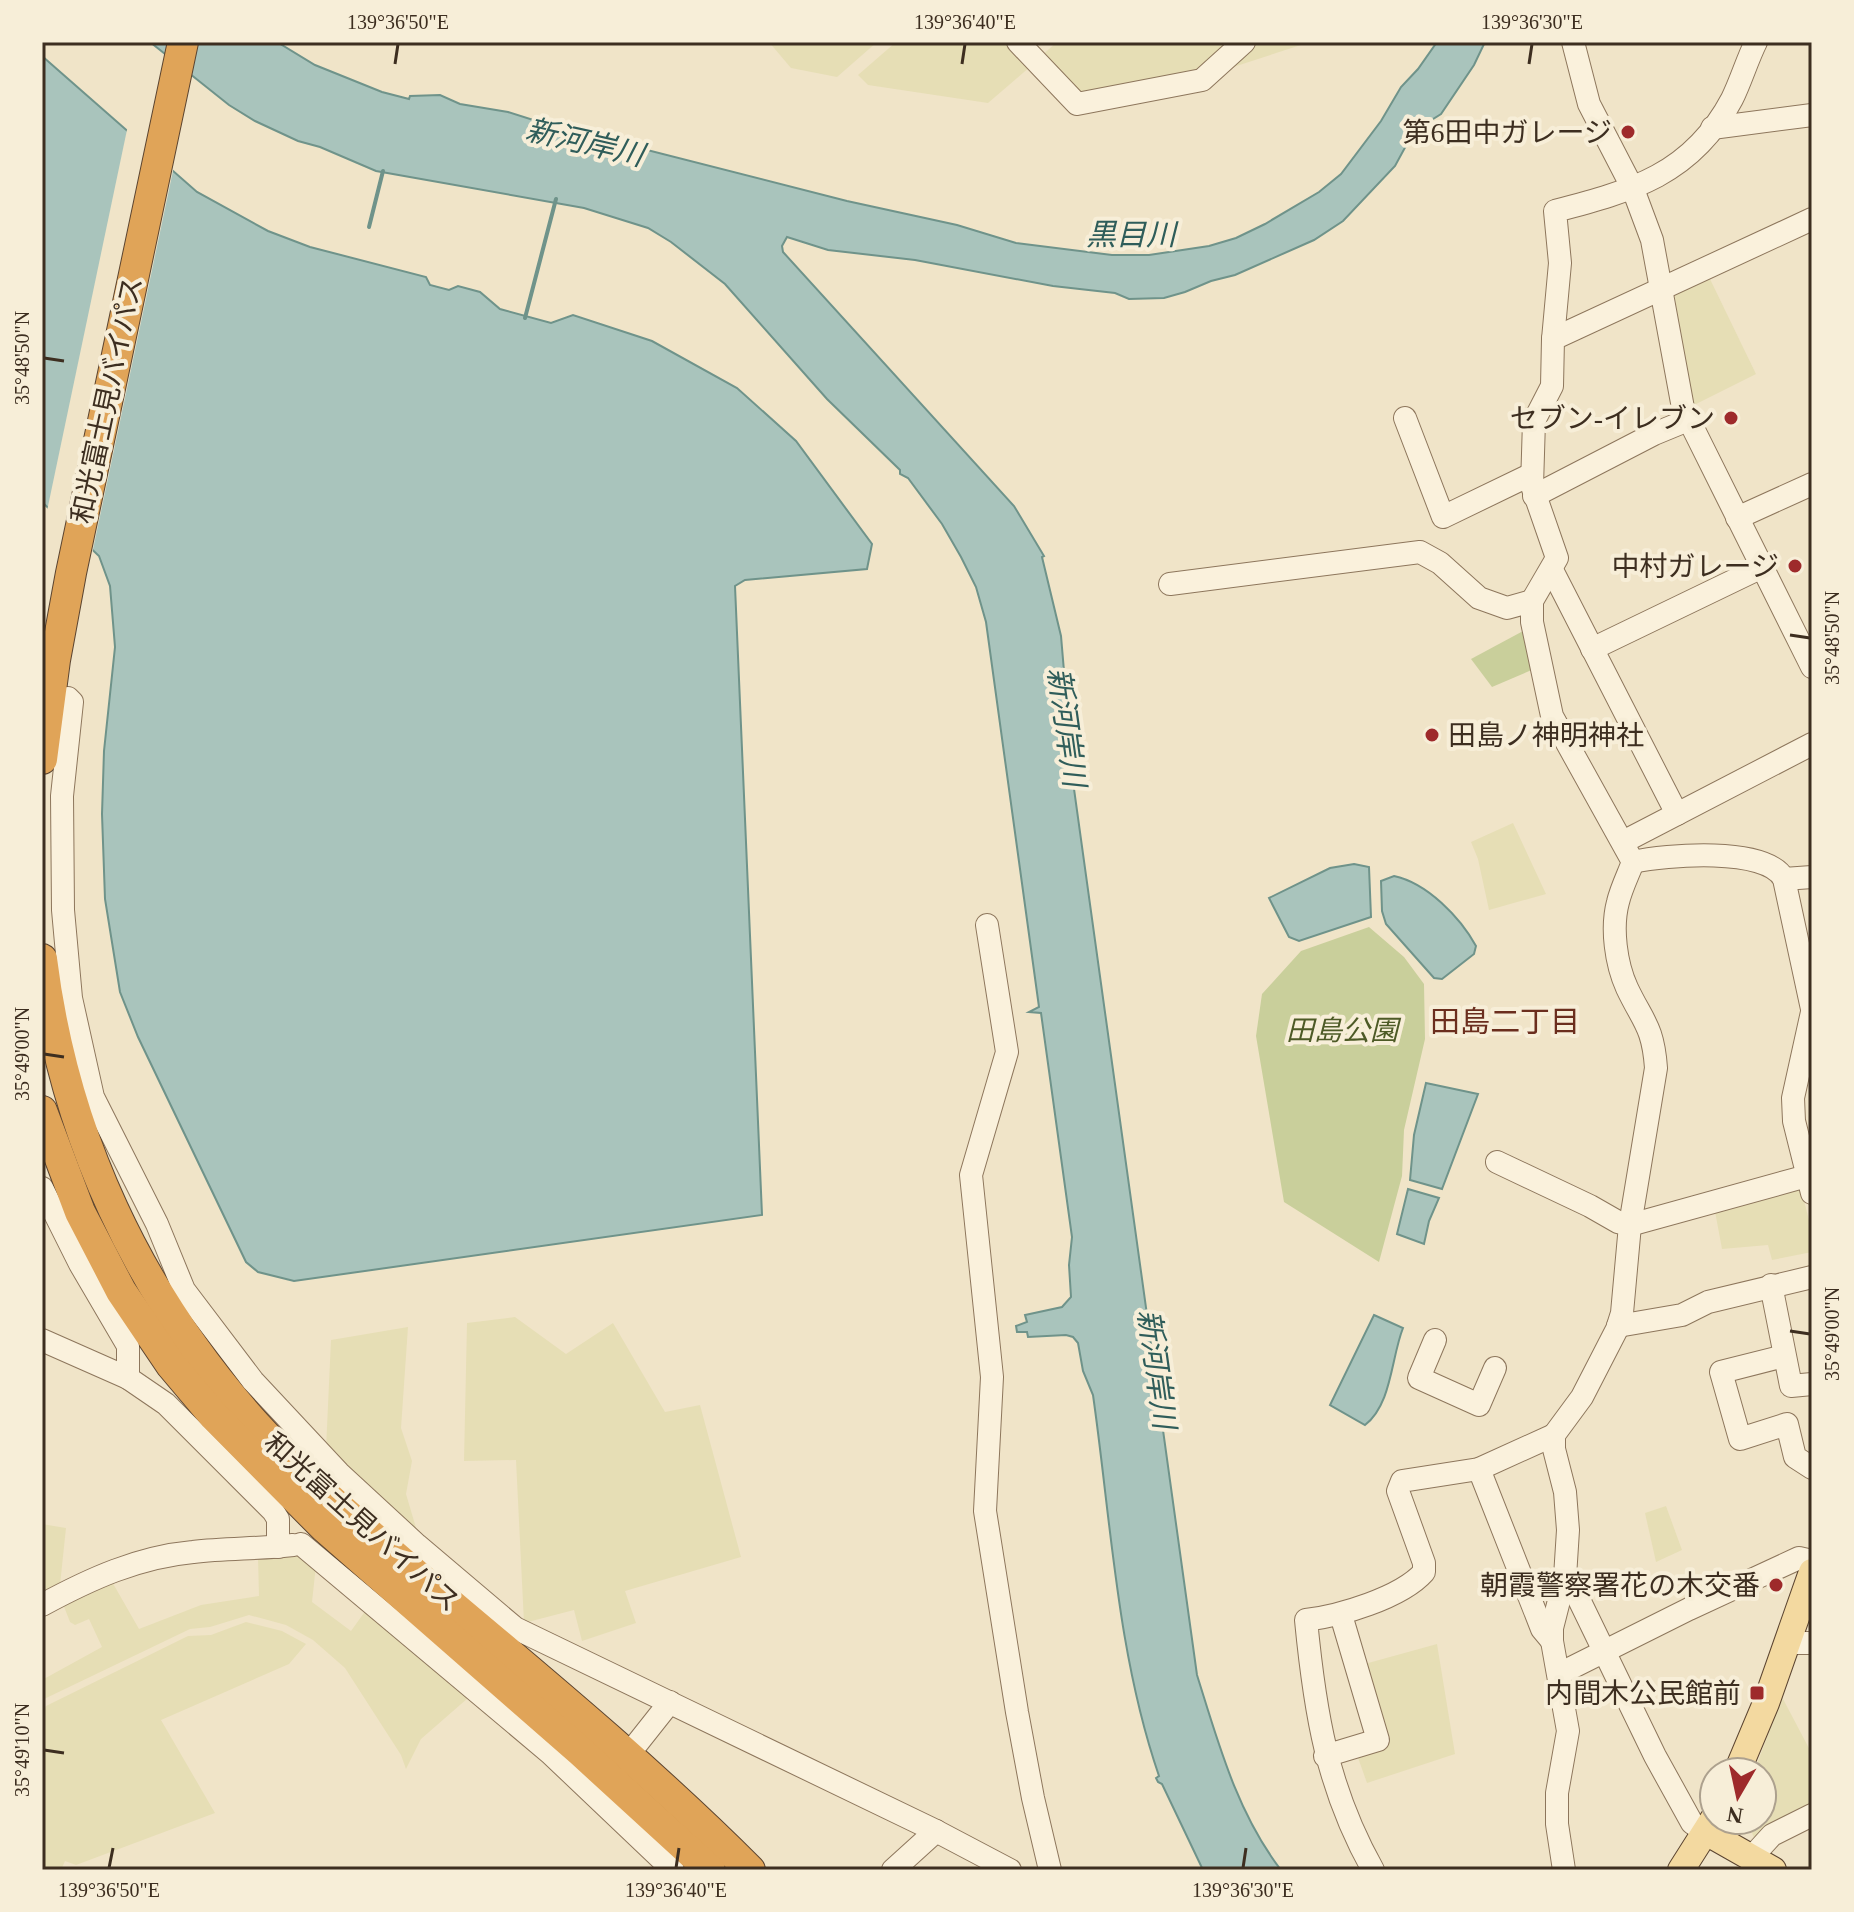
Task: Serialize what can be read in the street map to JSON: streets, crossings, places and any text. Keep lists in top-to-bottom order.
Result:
{
  "streets": {
    "highway": ["和光富士見バイパス"]
  },
  "districts": ["田島二丁目"],
  "water": ["新河岸川", "黒目川"],
  "parks": ["田島公園"],
  "places": {
    "other": [
      "第6田中ガレージ",
      "セブン-イレブン",
      "中村ガレージ",
      "田島ノ神明神社",
      "朝霞警察署花の木交番"
    ],
    "transit": ["内間木公民館前"]
  },
  "north": "bottom",
  "coordinates": [
    "139°36'50\"E",
    "139°36'40\"E",
    "139°36'30\"E",
    "35°48'50\"N",
    "35°49'00\"N",
    "35°49'10\"N"
  ]
}
